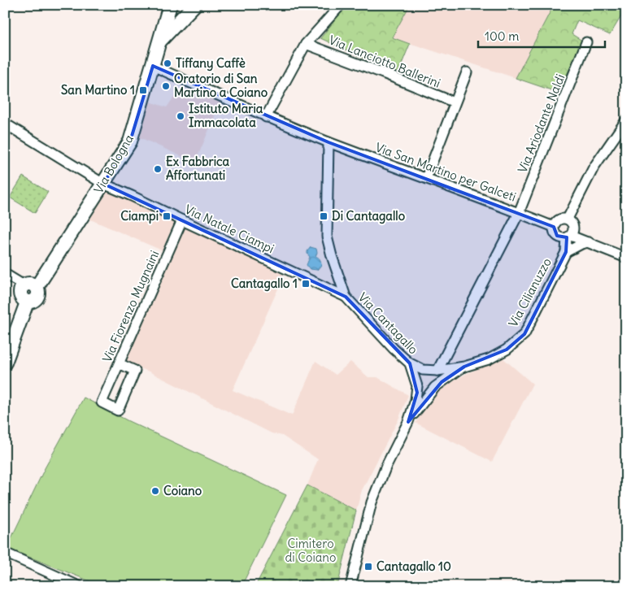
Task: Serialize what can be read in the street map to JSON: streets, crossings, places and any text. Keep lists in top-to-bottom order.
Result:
{
  "streets": {
    "street": [
      "Via Lanciotto Ballerini",
      "Via Ariodante Naldi",
      "Via Bologna",
      "Via San Martino per Galceti",
      "Via Natale Ciampi",
      "Via Cilianuzzo",
      "Via Fiorenzo Mugnaini",
      "Via Cantagallo"
    ]
  },
  "crossings": [
    ["Via Ariodante Naldi", "Via San Martino per Galceti"],
    ["Via Ariodante Naldi", "Via Cilianuzzo"],
    ["Via Bologna", "Via San Martino per Galceti"],
    ["Via Bologna", "Via Natale Ciampi"],
    ["Via San Martino per Galceti", "Via Cilianuzzo"],
    ["Via San Martino per Galceti", "Via Cantagallo"],
    ["Via Natale Ciampi", "Via Fiorenzo Mugnaini"],
    ["Via Natale Ciampi", "Via Cantagallo"],
    ["Via Cilianuzzo", "Via Cantagallo"]
  ],
  "parks": ["Cimitero di Coiano"],
  "places": {
    "other": [
      "Tiffany Caffè",
      "Oratorio di San Martino a Coiano",
      "Istituto Maria Immacolata",
      "Ex Fabbrica Affortunati",
      "Coiano"
    ],
    "transit": [
      "San Martino 1",
      "Ciampi",
      "Di Cantagallo",
      "Cantagallo 1",
      "Cantagallo 10"
    ]
  },
  "scale_bar": "100 m"
}
